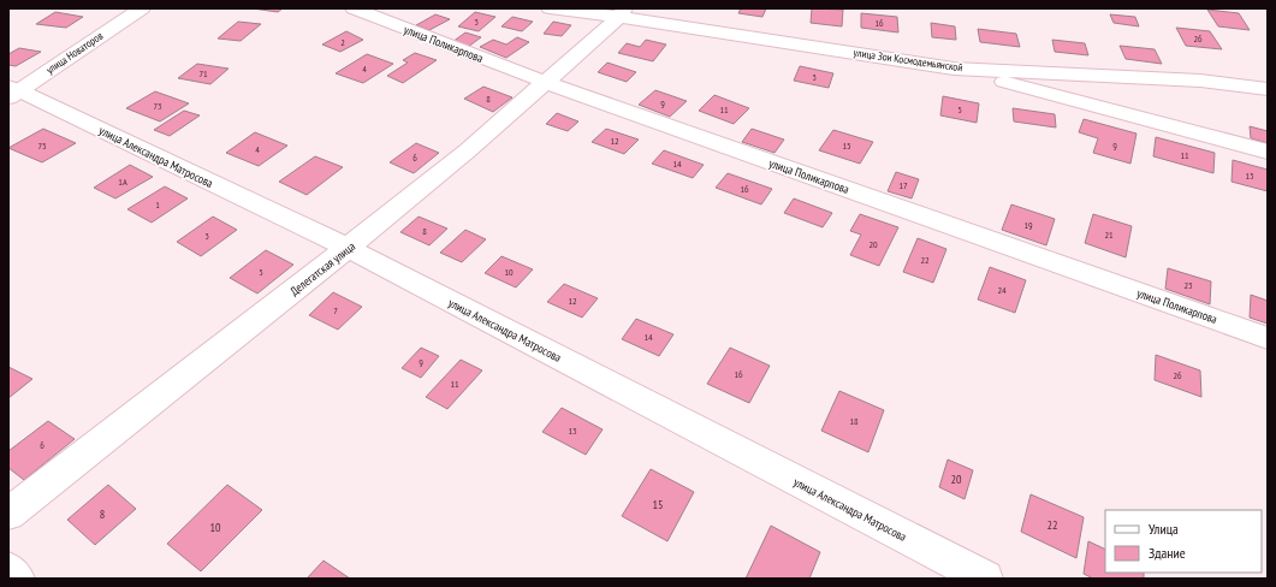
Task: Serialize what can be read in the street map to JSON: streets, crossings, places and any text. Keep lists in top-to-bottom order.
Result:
{
  "streets": {
    "street": [
      "улица Поликарпова",
      "улица Новаторов",
      "улица Зои Космодемьянской",
      "улица Александра Матросова",
      "Делегатская улица"
    ]
  },
  "crossings": [
    ["улица Поликарпова", "Делегатская улица"],
    ["улица Новаторов", "улица Александра Матросова"],
    ["улица Зои Космодемьянской", "Делегатская улица"],
    ["улица Александра Матросова", "Делегатская улица"]
  ],
  "house_numbers": [
    "3",
    "16",
    "26",
    "2",
    "4",
    "71",
    "3",
    "8",
    "9",
    "73",
    "11",
    "5",
    "12",
    "75",
    "15",
    "9",
    "4",
    "11",
    "6",
    "14",
    "13",
    "1А",
    "17",
    "16",
    "1",
    "19",
    "8",
    "21",
    "3",
    "20",
    "22",
    "5",
    "10",
    "23",
    "24",
    "12",
    "7",
    "14",
    "9",
    "16",
    "26",
    "11",
    "18",
    "13",
    "6",
    "20",
    "15",
    "8",
    "22",
    "10"
  ],
  "legend": ["Улица", "Здание"]
}
